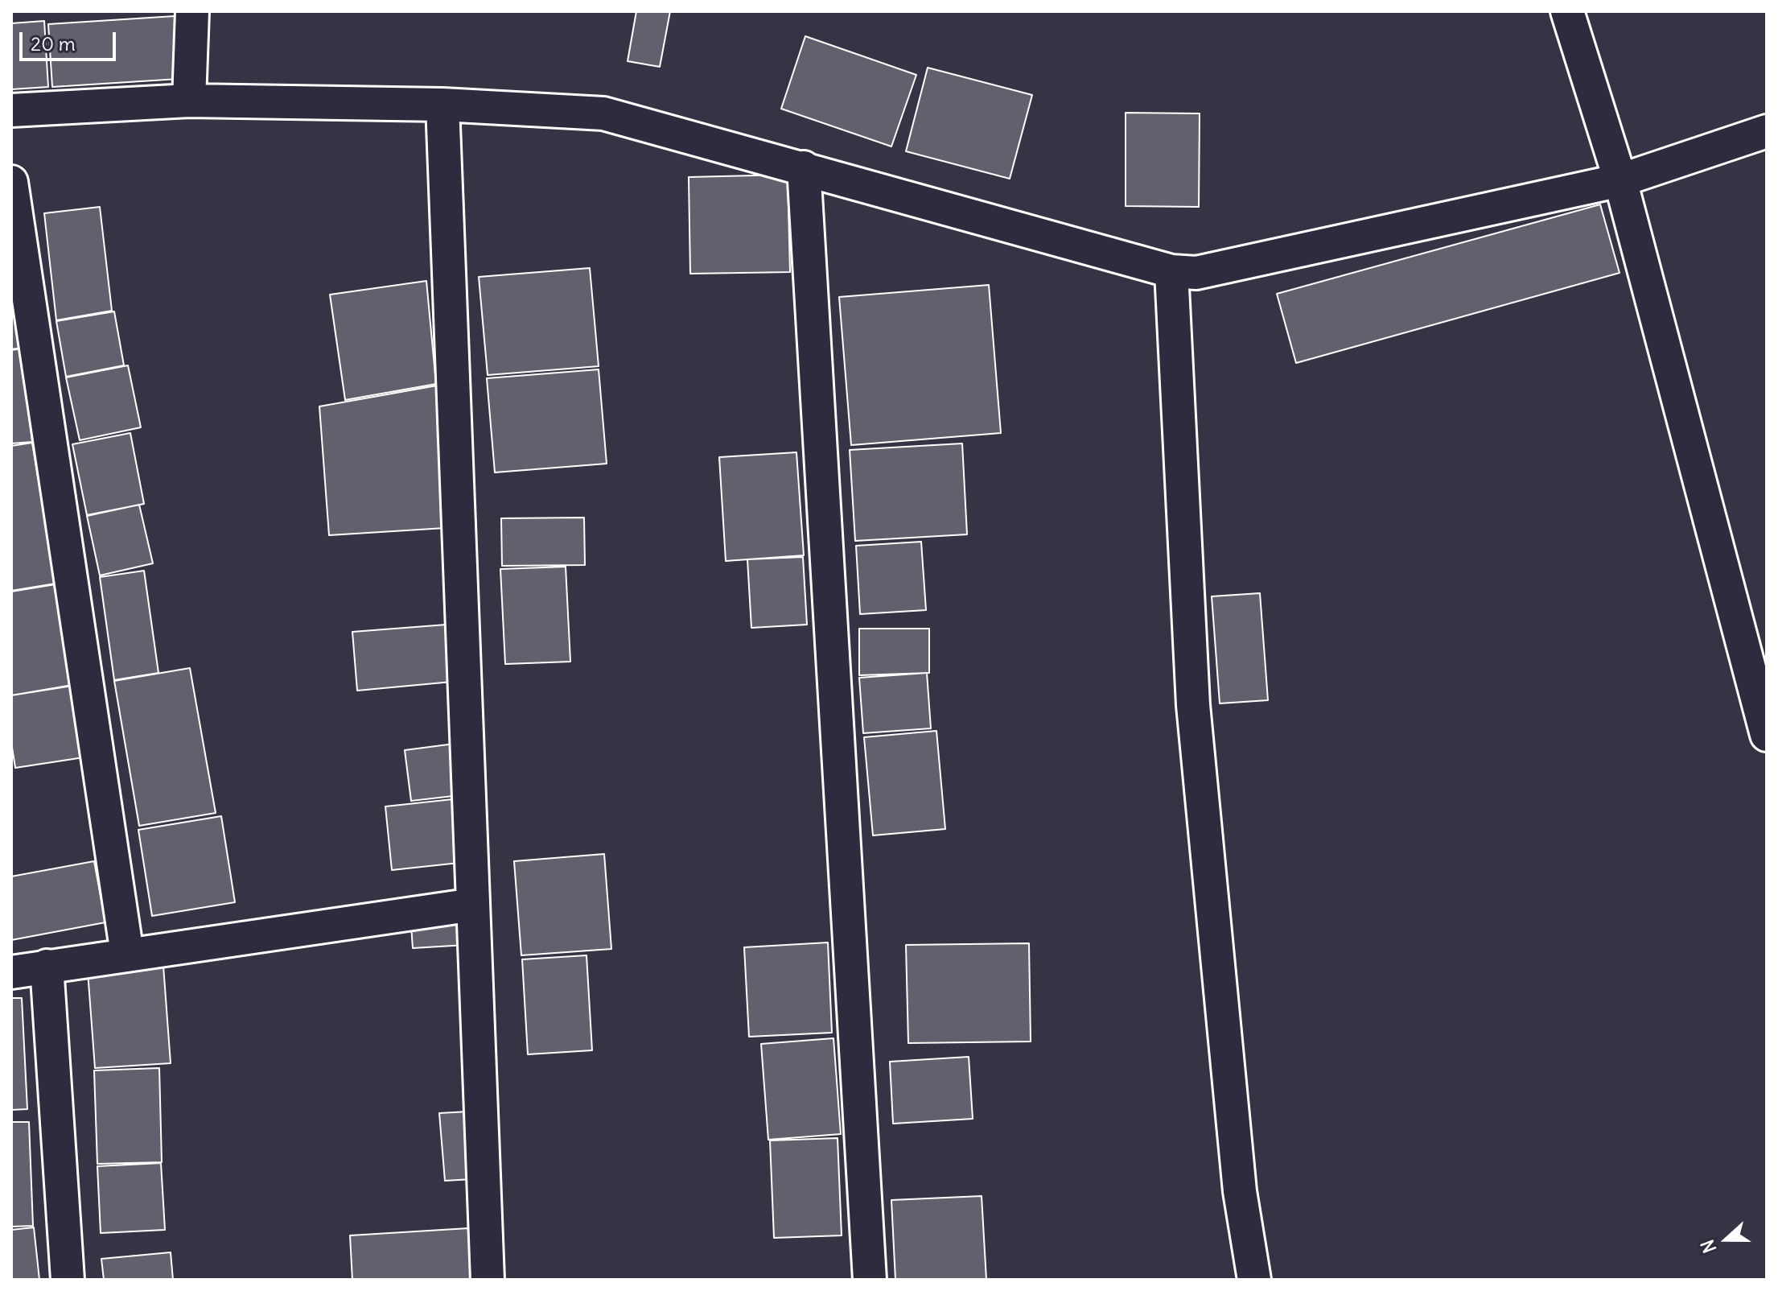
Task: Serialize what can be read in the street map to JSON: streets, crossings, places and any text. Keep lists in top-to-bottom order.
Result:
{
  "scale_bar": "20 m",
  "north": "left"
}
